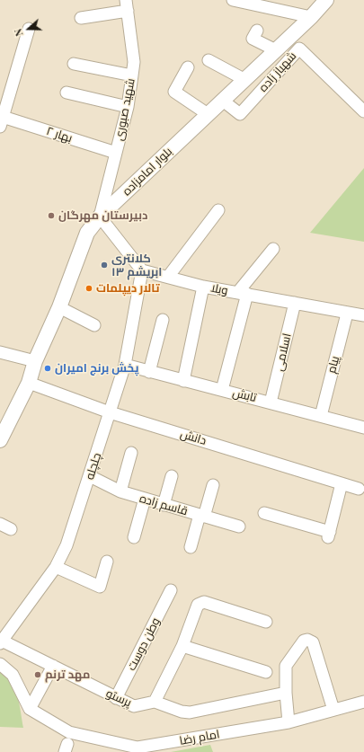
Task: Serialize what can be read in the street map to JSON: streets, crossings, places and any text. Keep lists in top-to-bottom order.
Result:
{
  "streets": {
    "main road": ["بلوار امامزاده"],
    "street": [
      "شهباز زاده",
      "شهید صبوری",
      "بهار ۲",
      "ویلا",
      "اسلامی",
      "پیام",
      "تابش",
      "دانش",
      "چلچله",
      "قاسم‌ زاده",
      "وطن دوست",
      "پرستو",
      "امام رضا"
    ]
  },
  "crossings": [
    ["شهباز زاده", "بلوار امامزاده"],
    ["شهید صبوری", "بهار ۲"],
    ["شهید صبوری", "بلوار امامزاده"],
    ["بلوار امامزاده", "دانش"],
    ["ویلا", "اسلامی"],
    ["ویلا", "پیام"],
    ["ویلا", "چلچله"],
    ["اسلامی", "تابش"],
    ["پیام", "تابش"],
    ["تابش", "چلچله"],
    ["دانش", "چلچله"],
    ["چلچله", "قاسم‌ زاده"],
    ["چلچله", "پرستو"],
    ["وطن دوست", "پرستو"]
  ],
  "places": [
    "دبیرستان مهرگان",
    "کلانتری ۱۳ ابریشم",
    "تالار دیپلمات",
    "پخش برنج امیران",
    "مهد ترنم"
  ],
  "north": "left"
}
